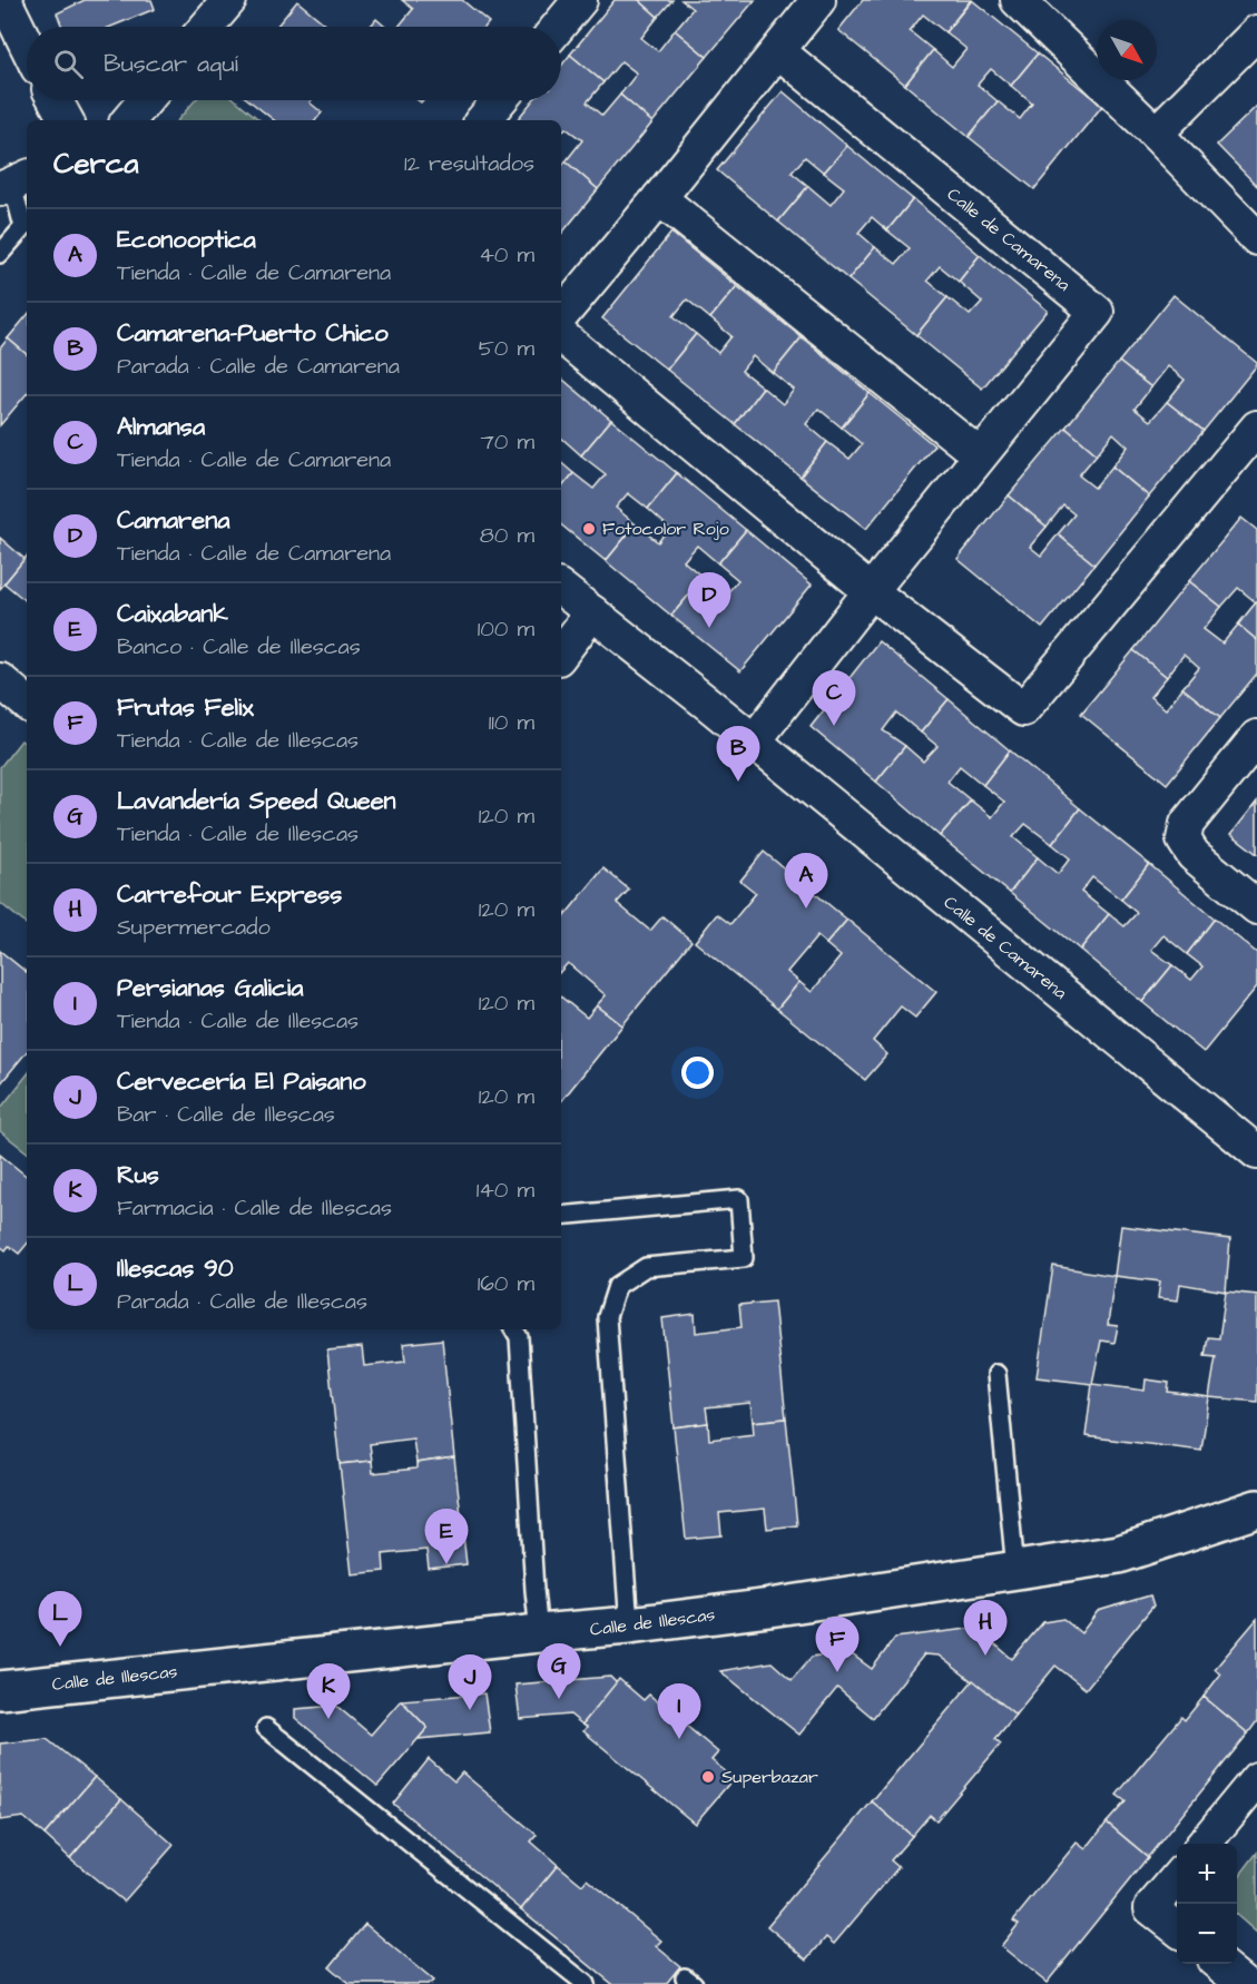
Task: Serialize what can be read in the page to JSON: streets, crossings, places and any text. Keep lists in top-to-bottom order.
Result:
{
  "streets": {
    "street": ["Calle de Camarena", "Calle de Illescas"]
  },
  "places": ["Fotocolor Rojo", "Superbazar"],
  "north": "bottom right",
  "page": {
    "search": "Buscar aquí",
    "heading": ["Cerca", "12 resultados"],
    "list": [
      {
        "mark": "A",
        "name": "Econooptica",
        "note": "Tienda · Calle de Camarena",
        "value": "40 m"
      },
      {
        "mark": "B",
        "name": "Camarena-Puerto Chico",
        "note": "Parada · Calle de Camarena",
        "value": "50 m"
      },
      {
        "mark": "C",
        "name": "Almansa",
        "note": "Tienda · Calle de Camarena",
        "value": "70 m"
      },
      {
        "mark": "D",
        "name": "Camarena",
        "note": "Tienda · Calle de Camarena",
        "value": "80 m"
      },
      {
        "mark": "E",
        "name": "Caixabank",
        "note": "Banco · Calle de Illescas",
        "value": "100 m"
      },
      {
        "mark": "F",
        "name": "Frutas Felix",
        "note": "Tienda · Calle de Illescas",
        "value": "110 m"
      },
      {
        "mark": "G",
        "name": "Lavandería Speed Queen",
        "note": "Tienda · Calle de Illescas",
        "value": "120 m"
      },
      {
        "mark": "H",
        "name": "Carrefour Express",
        "note": "Supermercado",
        "value": "120 m"
      },
      {
        "mark": "I",
        "name": "Persianas Galicia",
        "note": "Tienda · Calle de Illescas",
        "value": "120 m"
      },
      {
        "mark": "J",
        "name": "Cervecería El Paisano",
        "note": "Bar · Calle de Illescas",
        "value": "120 m"
      },
      {
        "mark": "K",
        "name": "Rus",
        "note": "Farmacia · Calle de Illescas",
        "value": "140 m"
      },
      {
        "mark": "L",
        "name": "Illescas 90",
        "note": "Parada · Calle de Illescas",
        "value": "160 m"
      }
    ],
    "pins": [
      "D",
      "C",
      "B",
      "A",
      "E",
      "L",
      "H",
      "F",
      "G",
      "J",
      "K",
      "I"
    ],
    "map_buttons": ["+", "−"]
  }
}
